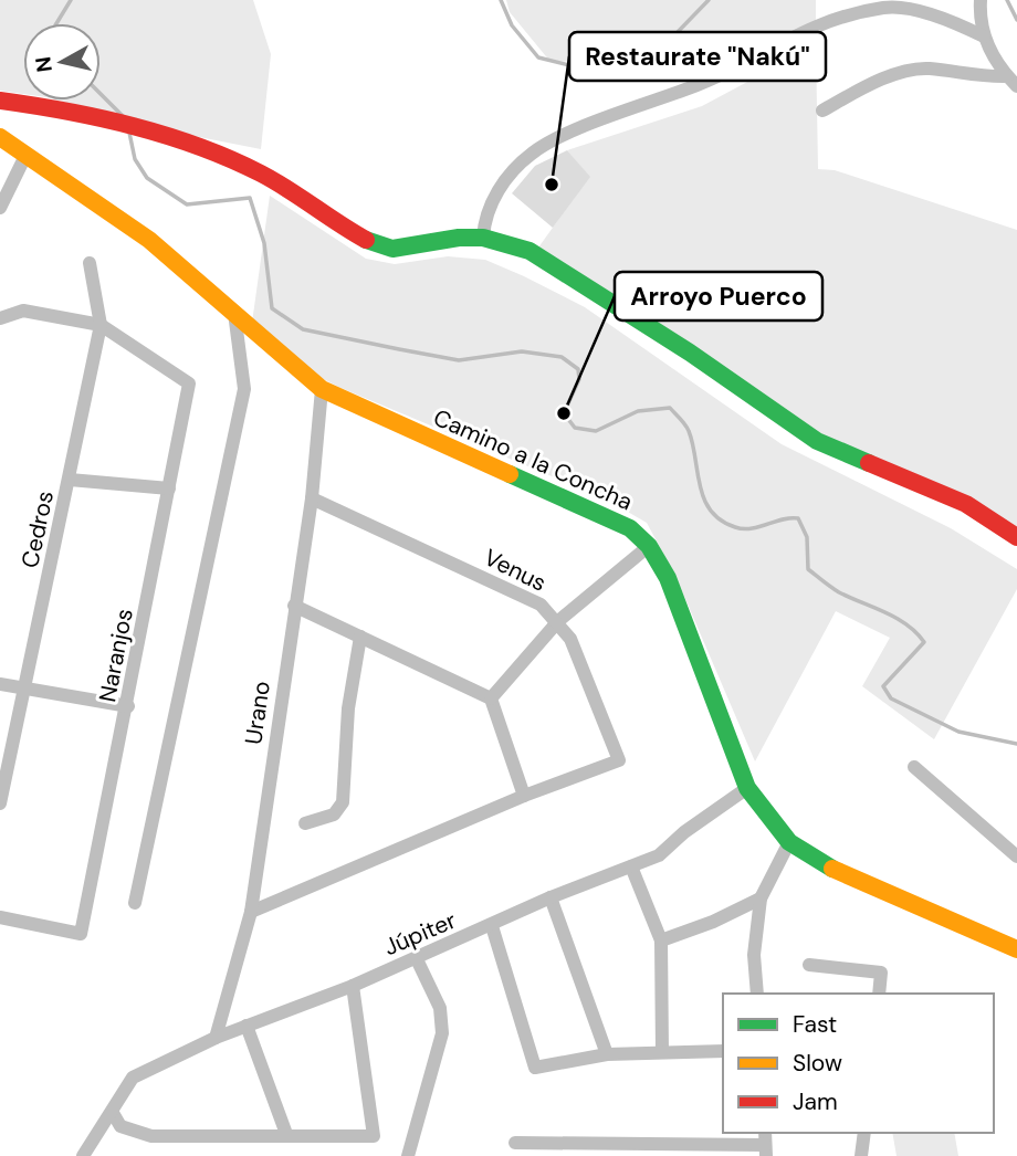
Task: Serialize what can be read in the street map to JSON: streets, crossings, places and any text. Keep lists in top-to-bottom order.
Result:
{
  "streets": {
    "street": [
      "Camino a la Concha",
      "Cedros",
      "Venus",
      "Naranjos",
      "Urano",
      "Júpiter"
    ]
  },
  "crossings": [
    ["Camino a la Concha", "Urano"],
    ["Camino a la Concha", "Júpiter"],
    ["Cedros", "Naranjos"],
    ["Venus", "Urano"],
    ["Urano", "Júpiter"]
  ],
  "places": ["Restaurate \"Nakú\"", "Arroyo Puerco"],
  "legend": ["Fast", "Slow", "Jam"],
  "north": "left"
}
